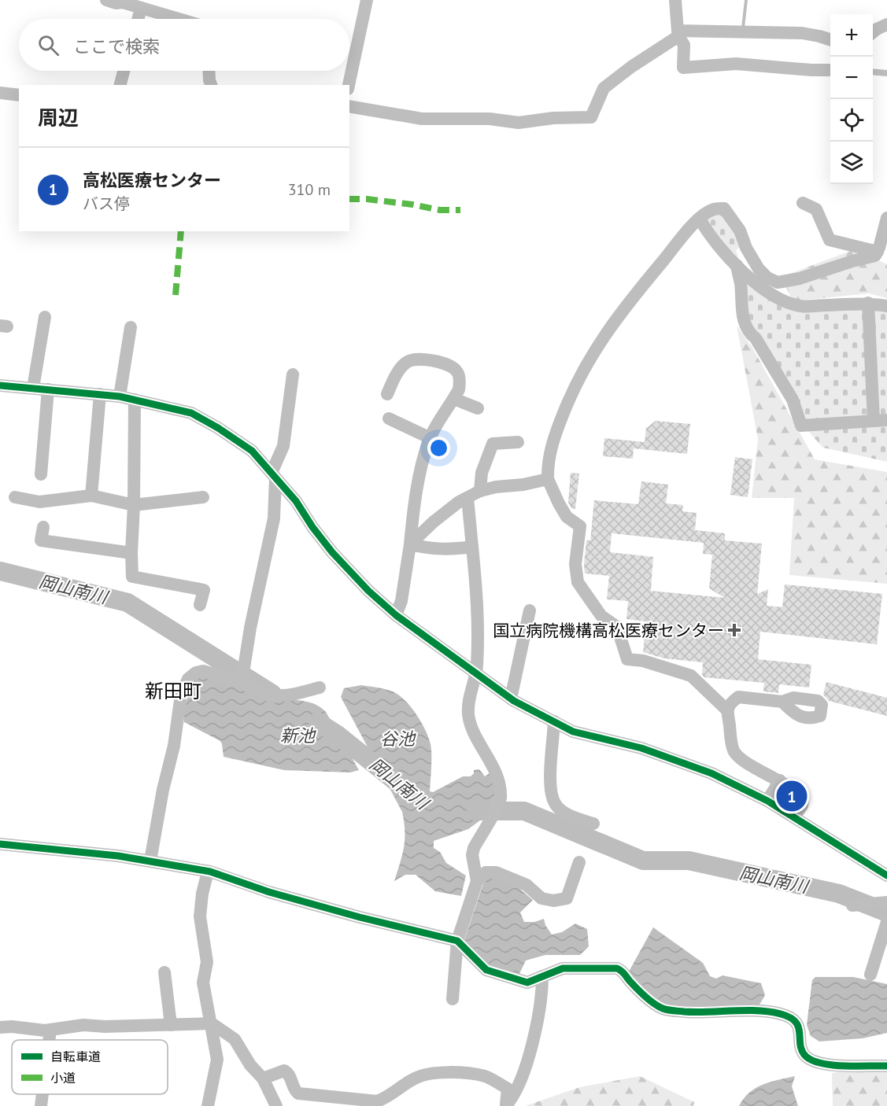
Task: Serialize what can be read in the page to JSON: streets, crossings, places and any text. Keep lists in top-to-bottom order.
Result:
{
  "districts": ["新田町"],
  "water": ["岡山南川", "新池", "谷池"],
  "places": {
    "health": ["国立病院機構高松医療センター"]
  },
  "legend": ["自転車道", "小道"],
  "page": {
    "map_buttons": ["+", "−"],
    "search": "ここで検索",
    "heading": "周辺",
    "list": [
      {
        "mark": "1",
        "name": "高松医療センター",
        "note": "バス停",
        "value": "310 m"
      }
    ],
    "pins": "1"
  }
}
